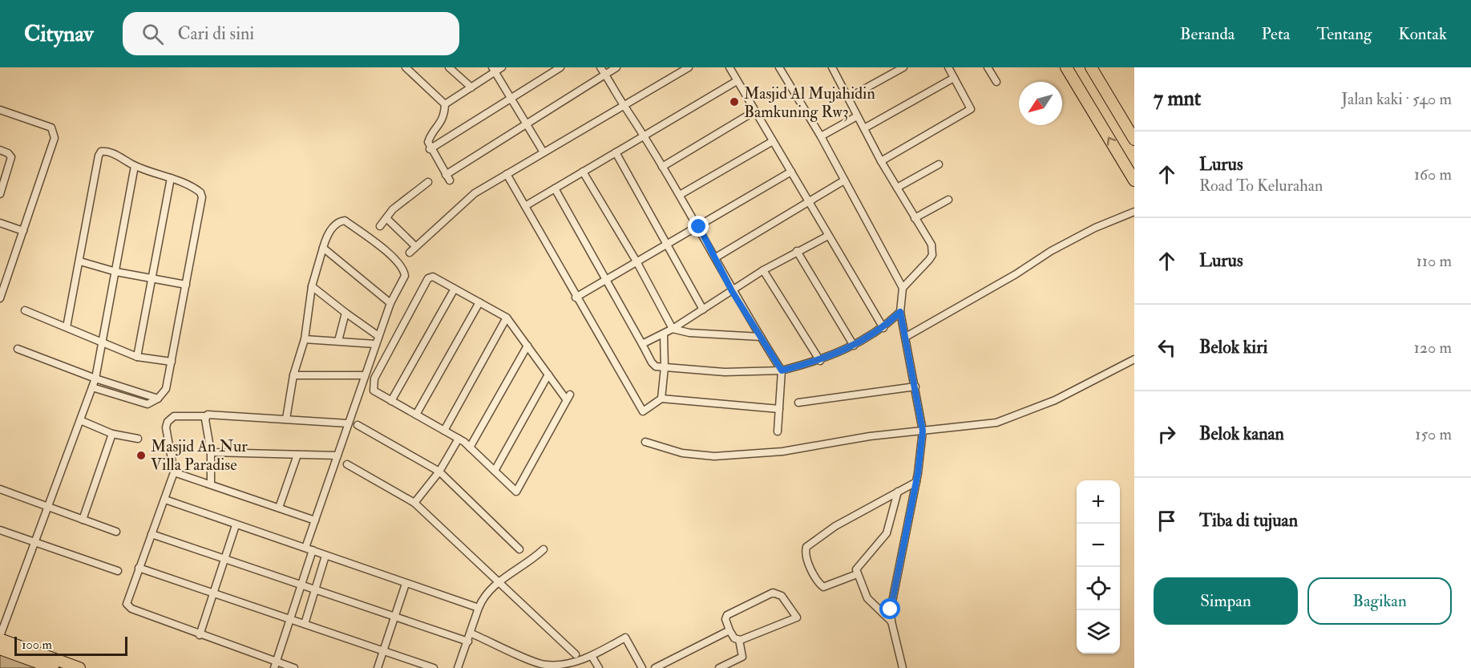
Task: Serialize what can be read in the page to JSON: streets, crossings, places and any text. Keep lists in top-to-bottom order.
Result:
{
  "places": ["Masjid Al Mujahidin Bamkuning Rw3", "Masjid An Nur Villa Paradise"],
  "scale_bar": "100 m",
  "north": "bottom left",
  "page": {
    "header": "Citynav",
    "search": "Cari di sini",
    "nav": [
      "Beranda",
      "Peta",
      "Tentang",
      "Kontak"
    ],
    "heading": ["7 mnt", "Jalan kaki · 540 m"],
    "list": [
      ["Lurus", "Road To Kelurahan", "160 m"],
      ["Lurus", "110 m"],
      ["Belok kiri", "120 m"],
      ["Belok kanan", "150 m"],
      "Tiba di tujuan"
    ],
    "map_buttons": ["+", "−"],
    "buttons": ["Simpan", "Bagikan"],
    "scale": "100 m"
  }
}
